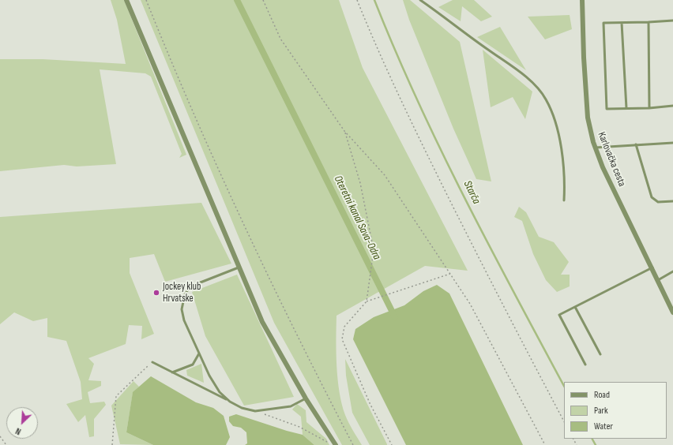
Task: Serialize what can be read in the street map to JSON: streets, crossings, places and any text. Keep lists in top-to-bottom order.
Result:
{
  "streets": {
    "street": ["Karlovačka cesta"]
  },
  "water": ["Starča", "Oteretni kanal Sava-Odra"],
  "places": ["Jockey klub Hrvatske"],
  "legend": ["Road", "Park", "Water"],
  "north": "bottom left"
}
